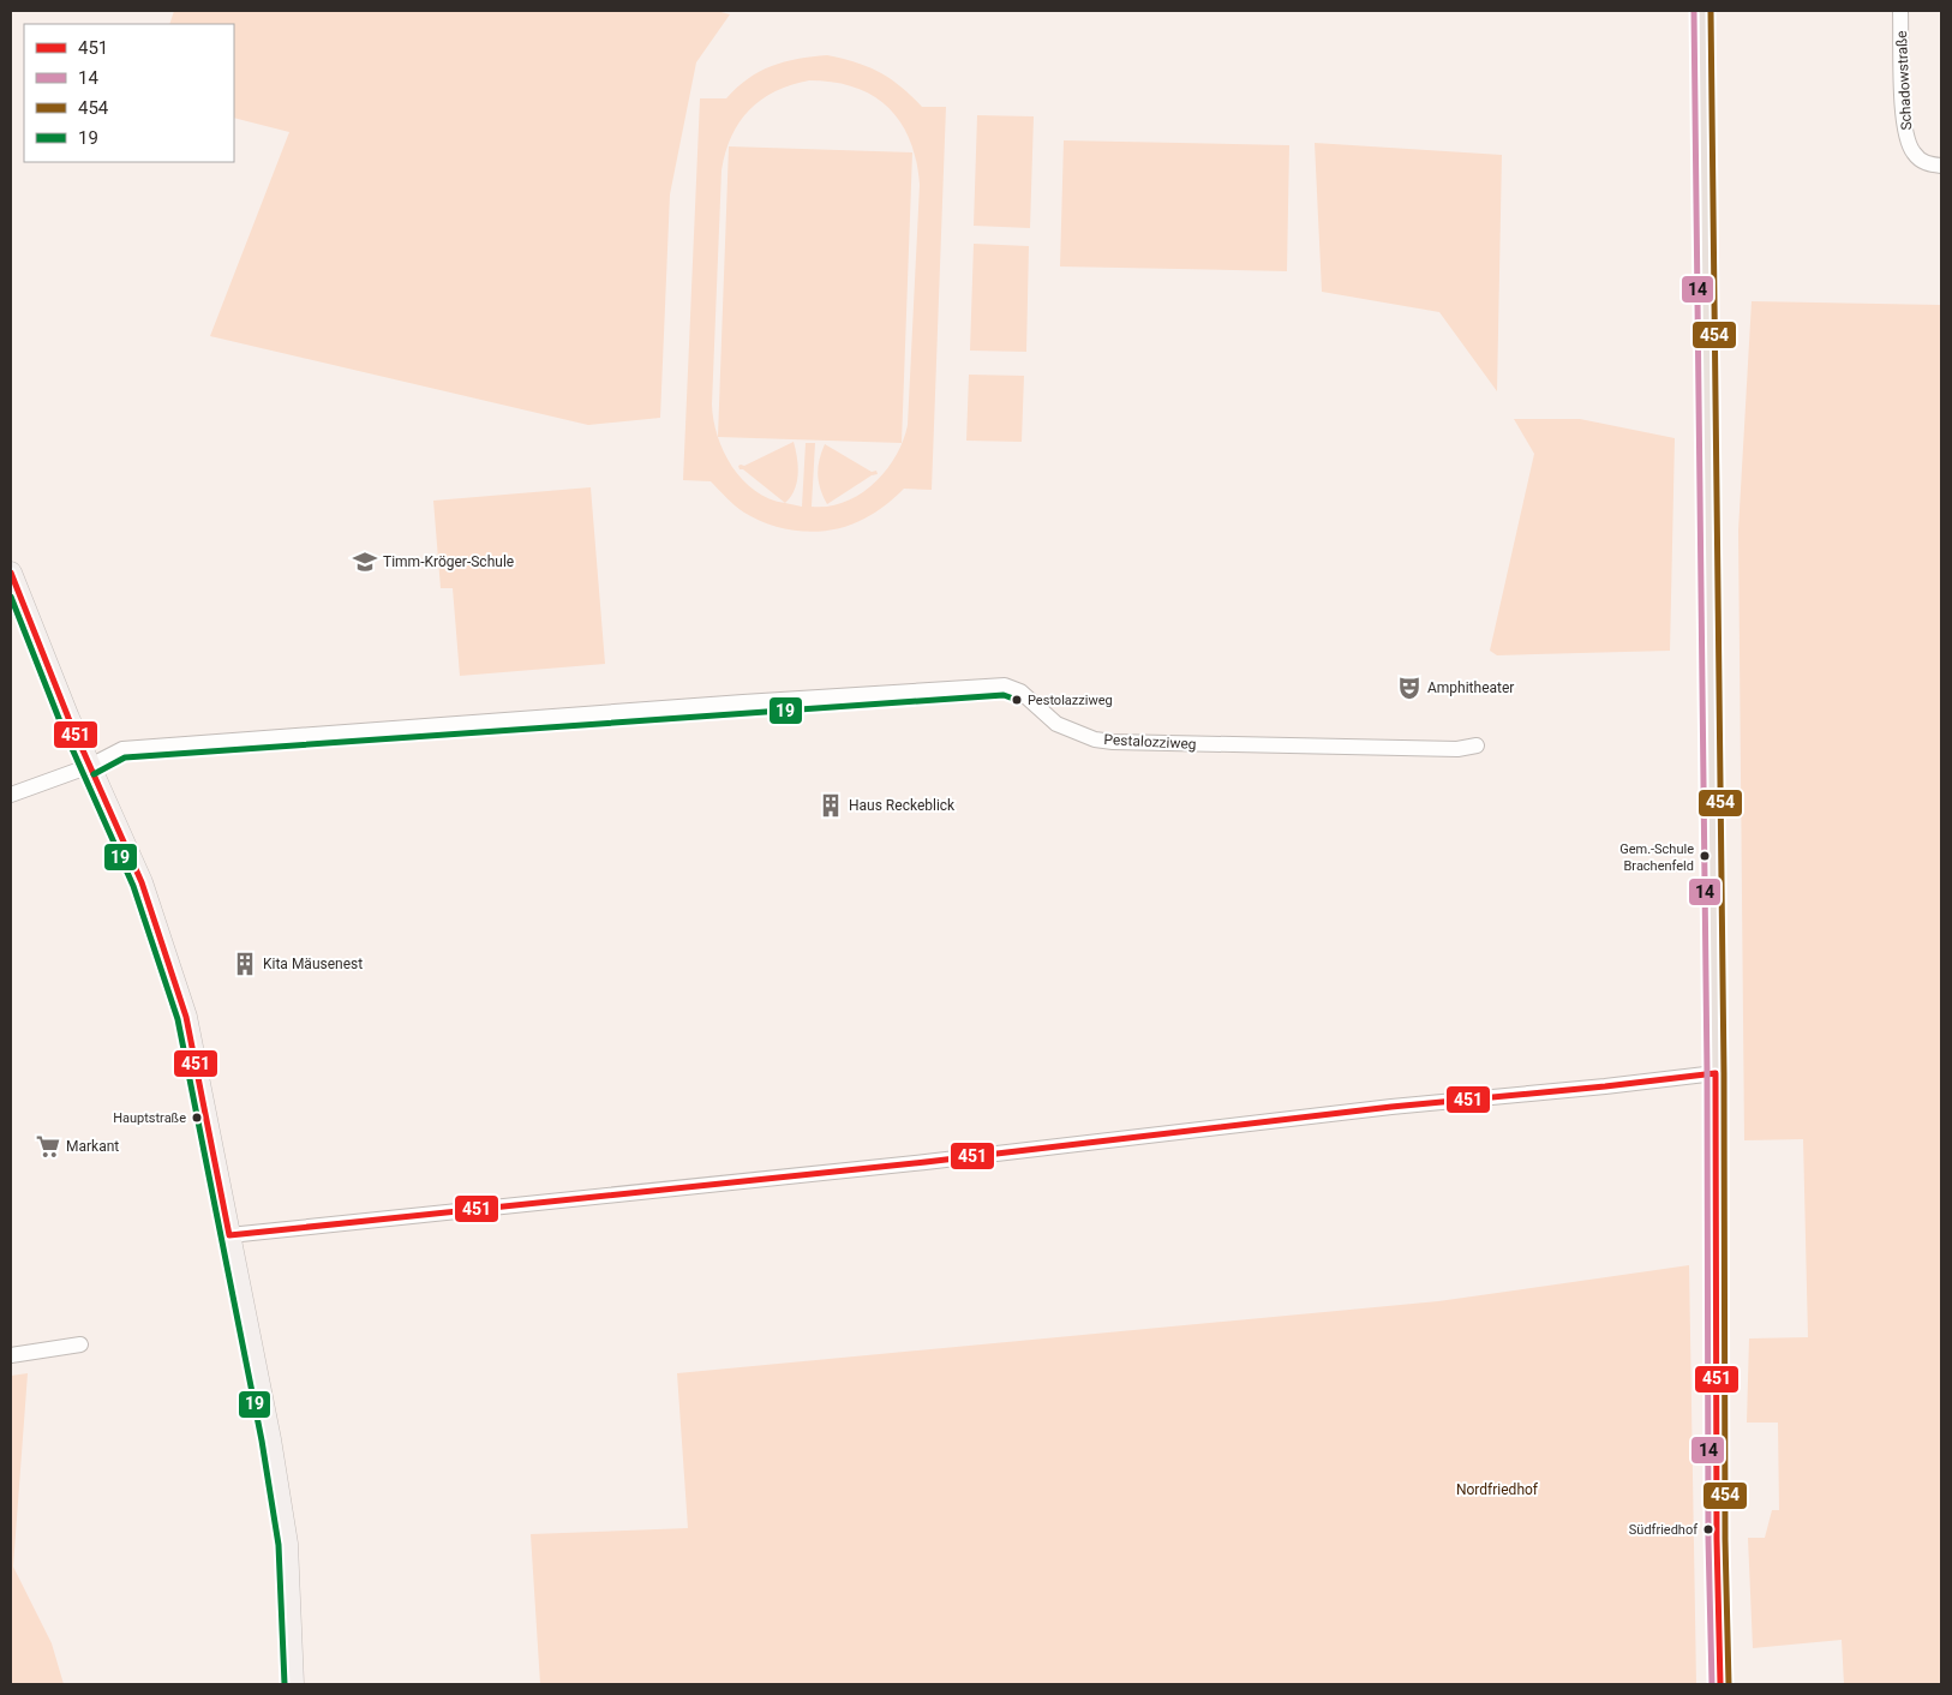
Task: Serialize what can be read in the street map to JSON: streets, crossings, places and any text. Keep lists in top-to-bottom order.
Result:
{
  "streets": {
    "street": ["Schadowstraße", "Pestalozziweg"]
  },
  "parks": ["Nordfriedhof"],
  "places": {
    "school or university": ["Timm-Kröger-Schule"],
    "theatre": ["Amphitheater"],
    "other": [
      "Pestolazziweg",
      "Gem.-Schule Brachenfeld",
      "Hauptstraße",
      "Südfriedhof"
    ],
    "building": ["Haus Reckeblick", "Kita Mäusenest"],
    "supermarket": ["Markant"]
  },
  "lines": [
    "transit line 14",
    "transit line 454",
    "transit line 451",
    "transit line 19"
  ],
  "legend": [
    "451",
    "14",
    "454",
    "19"
  ]
}
